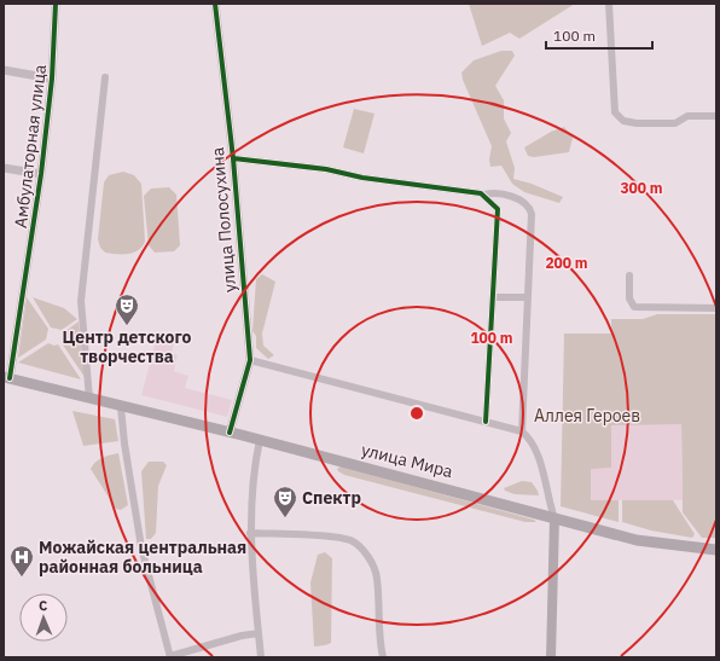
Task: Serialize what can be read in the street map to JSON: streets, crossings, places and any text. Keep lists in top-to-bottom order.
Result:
{
  "streets": {
    "main road": ["улица Мира"],
    "street": ["Амбулаторная улица", "улица Полосухина"]
  },
  "crossings": [
    ["Амбулаторная улица", "улица Мира"],
    ["улица Полосухина", "улица Мира"]
  ],
  "parks": ["Аллея Героев"],
  "places": {
    "theatre": ["Центр детского творчества", "Спектр"],
    "hospital": ["Можайская центральная районная больница"]
  },
  "scale_bar": "100 m",
  "north": "top",
  "rings": ["300 m", "200 m", "100 m"]
}
